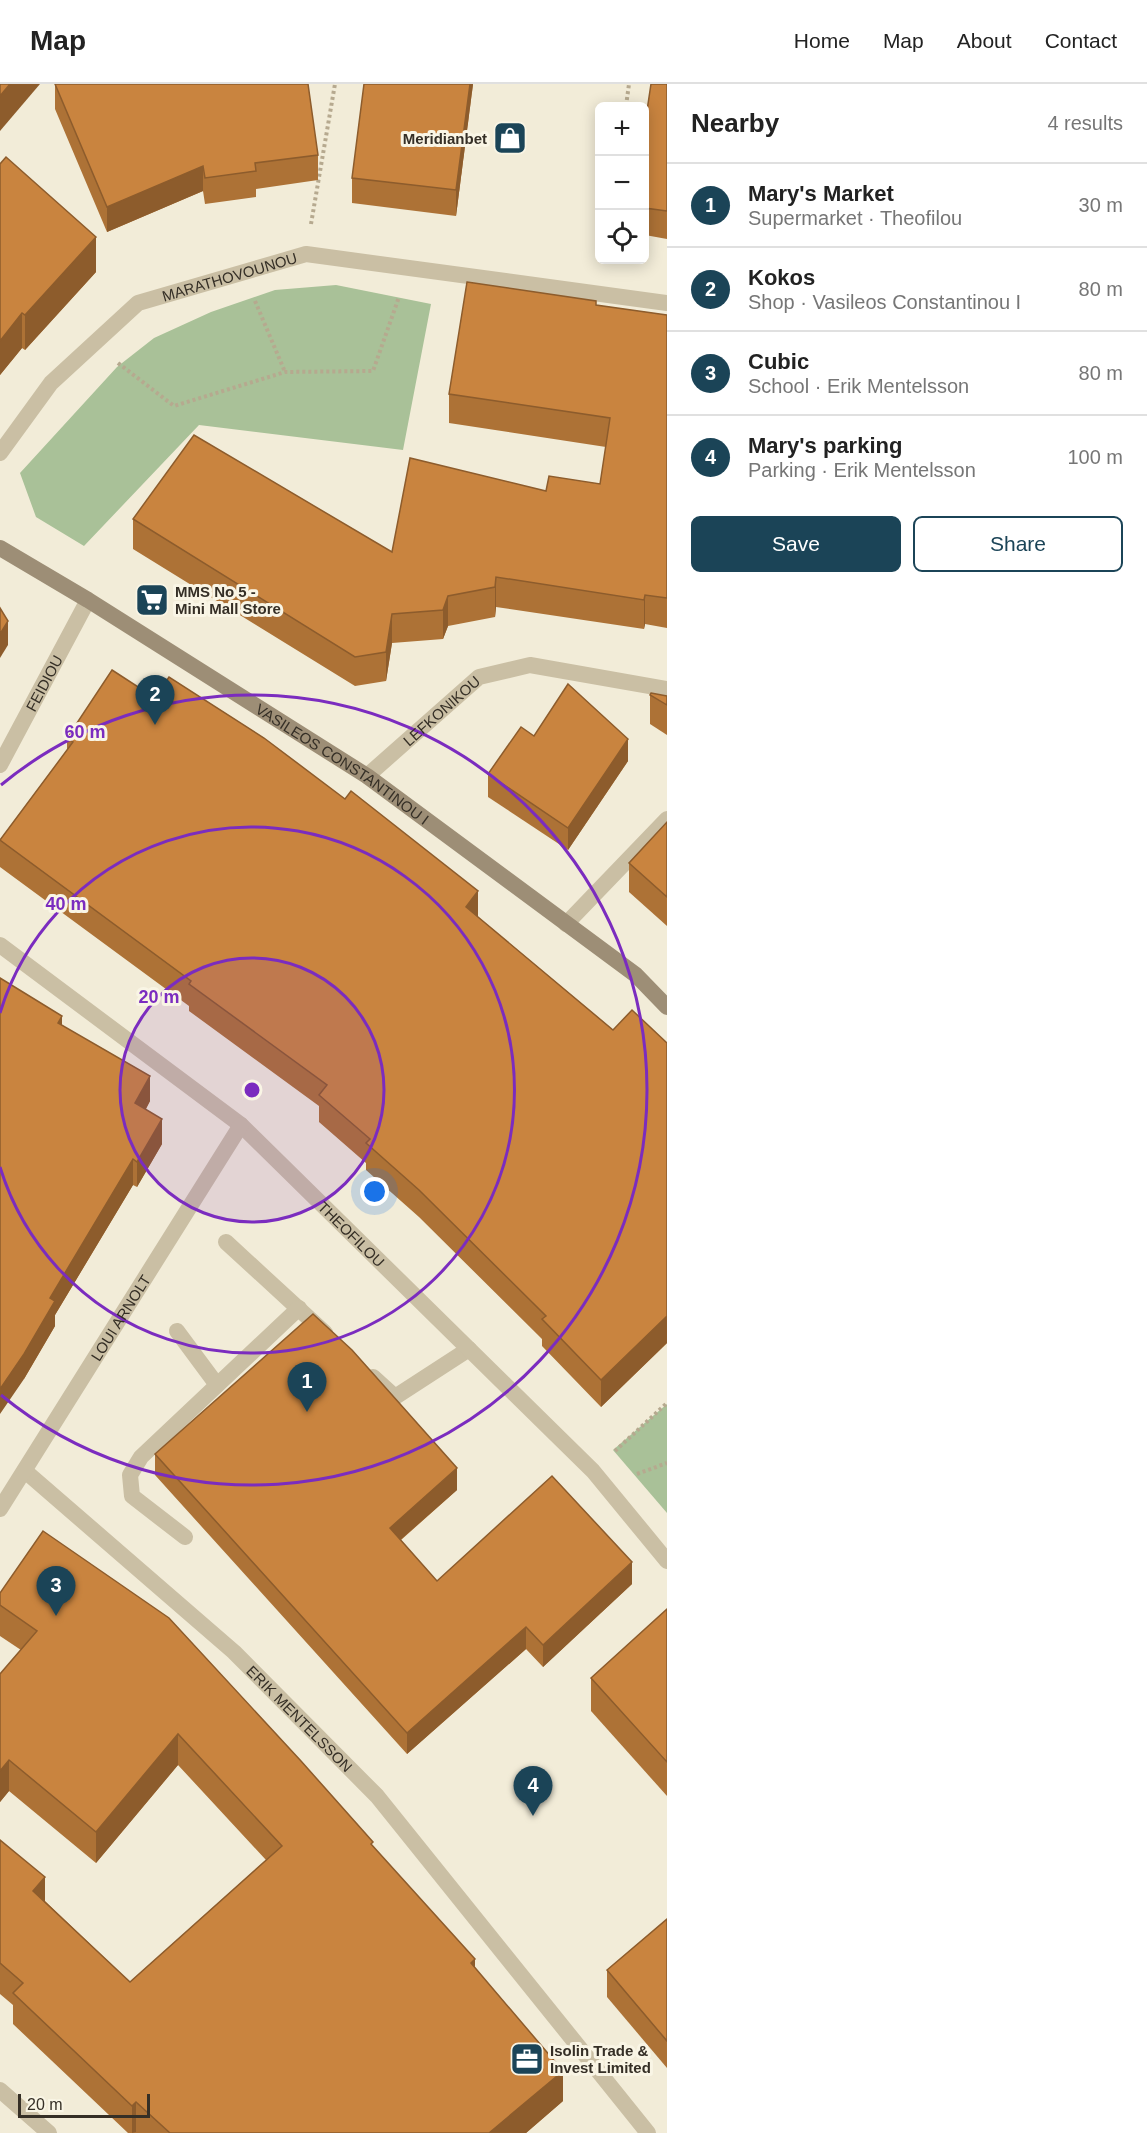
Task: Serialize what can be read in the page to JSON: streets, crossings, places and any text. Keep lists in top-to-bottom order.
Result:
{
  "streets": {
    "main road": ["VASILEOS CONSTANTINOU I"],
    "street": [
      "MARATHOVOUNOU",
      "FEIDIOU",
      "LEFKONIKOU",
      "THEOFILOU",
      "LOUI ARNOLT",
      "ERIK MENTELSSON"
    ]
  },
  "crossings": [
    ["FEIDIOU", "VASILEOS CONSTANTINOU I"],
    ["LEFKONIKOU", "VASILEOS CONSTANTINOU I"],
    ["THEOFILOU", "LOUI ARNOLT"],
    ["LOUI ARNOLT", "ERIK MENTELSSON"]
  ],
  "places": {
    "shop": ["Meridianbet"],
    "supermarket": ["MMS No 5 - Mini Mall Store"],
    "office": ["Isolin Trade & Invest Limited"]
  },
  "scale_bar": "20 m",
  "page": {
    "header": "Map",
    "nav": [
      "Home",
      "Map",
      "About",
      "Contact"
    ],
    "heading": ["Nearby", "4 results"],
    "map_buttons": ["+", "−"],
    "list": [
      {
        "mark": "1",
        "name": "Mary's Market",
        "note": "Supermarket · Theofilou",
        "value": "30 m"
      },
      {
        "mark": "2",
        "name": "Kokos",
        "note": "Shop · Vasileos Constantinou I",
        "value": "80 m"
      },
      {
        "mark": "3",
        "name": "Cubic",
        "note": "School · Erik Mentelsson",
        "value": "80 m"
      },
      {
        "mark": "4",
        "name": "Mary's parking",
        "note": "Parking · Erik Mentelsson",
        "value": "100 m"
      }
    ],
    "buttons": ["Save", "Share"],
    "pins": [
      "2",
      "1",
      "3",
      "4"
    ],
    "scale": "20 m"
  },
  "rings": ["60 m", "40 m", "20 m"]
}
